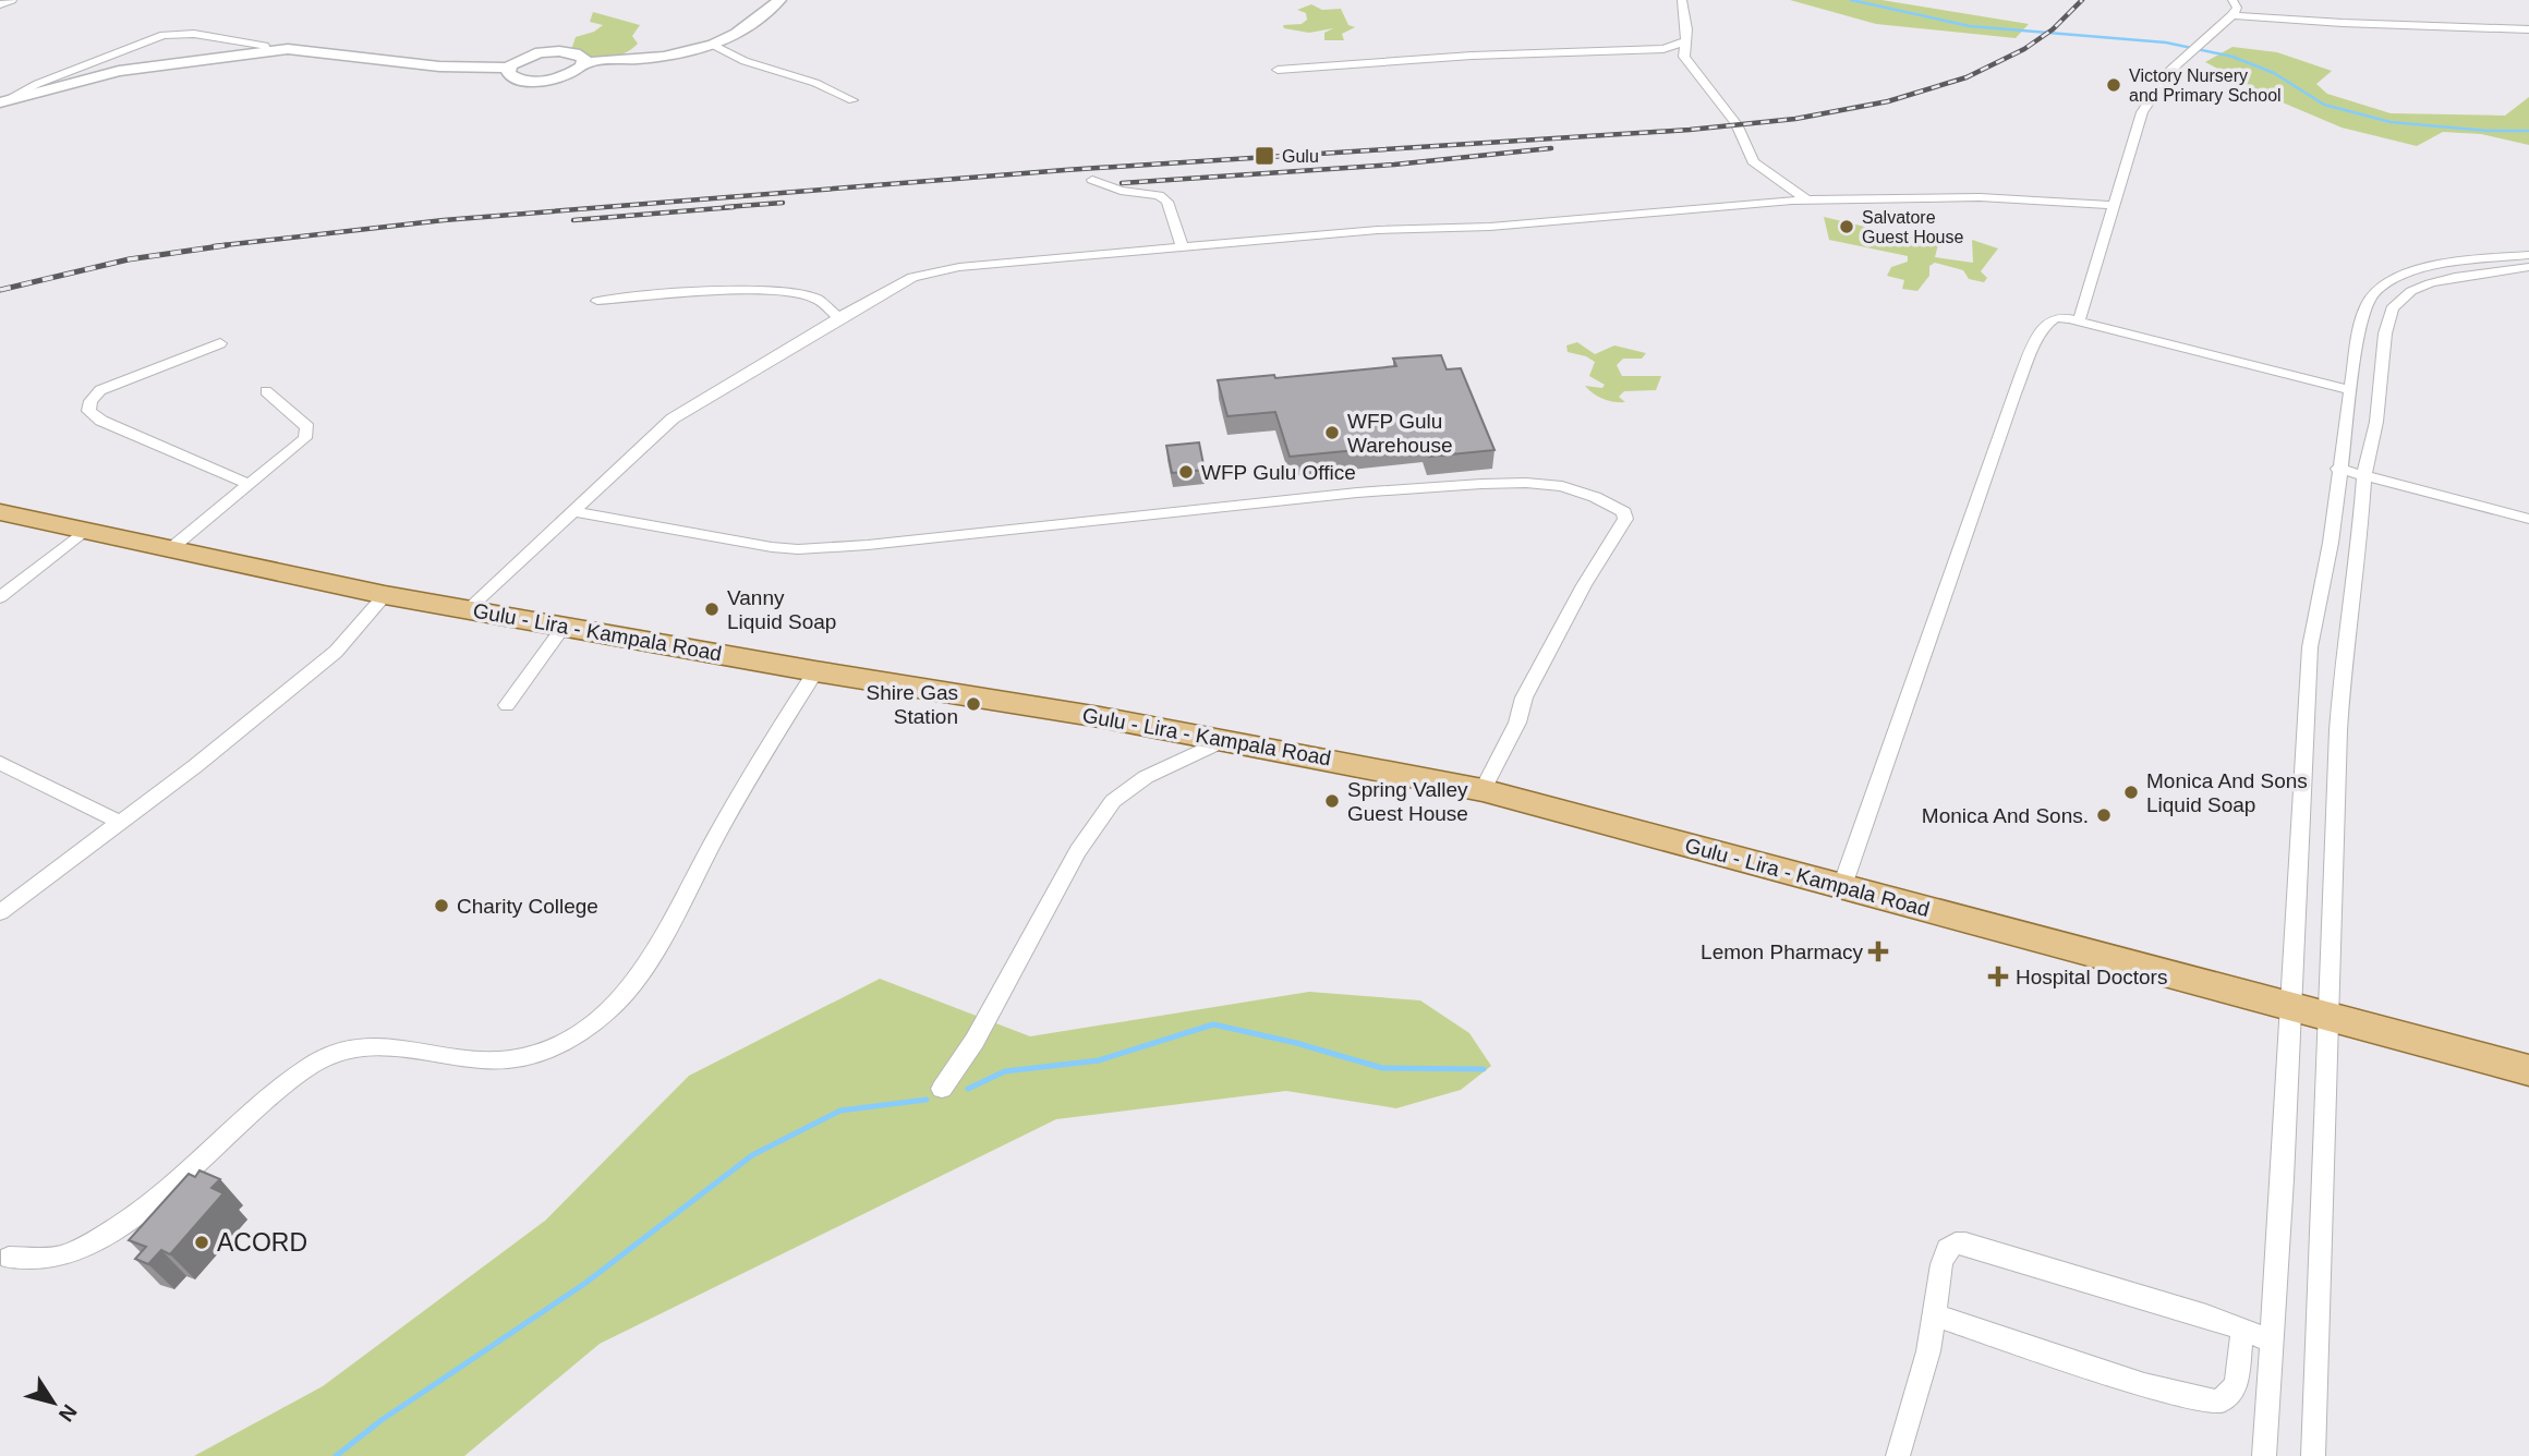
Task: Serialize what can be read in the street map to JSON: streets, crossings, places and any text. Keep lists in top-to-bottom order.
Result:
{
  "streets": {
    "main road": ["Gulu - Lira - Kampala Road"]
  },
  "places": {
    "other": [
      "Victory Nursery and Primary School",
      "Salvatore Guest House",
      "WFP Gulu Warehouse",
      "WFP Gulu Office",
      "Vanny Liquid Soap",
      "Shire Gas Station",
      "Monica And Sons Liquid Soap",
      "Spring Valley Guest House",
      "Monica And Sons.",
      "Charity College",
      "ACORD"
    ],
    "transit": ["Gulu"],
    "health": ["Lemon Pharmacy", "Hospital Doctors"]
  },
  "north": "bottom right"
}
